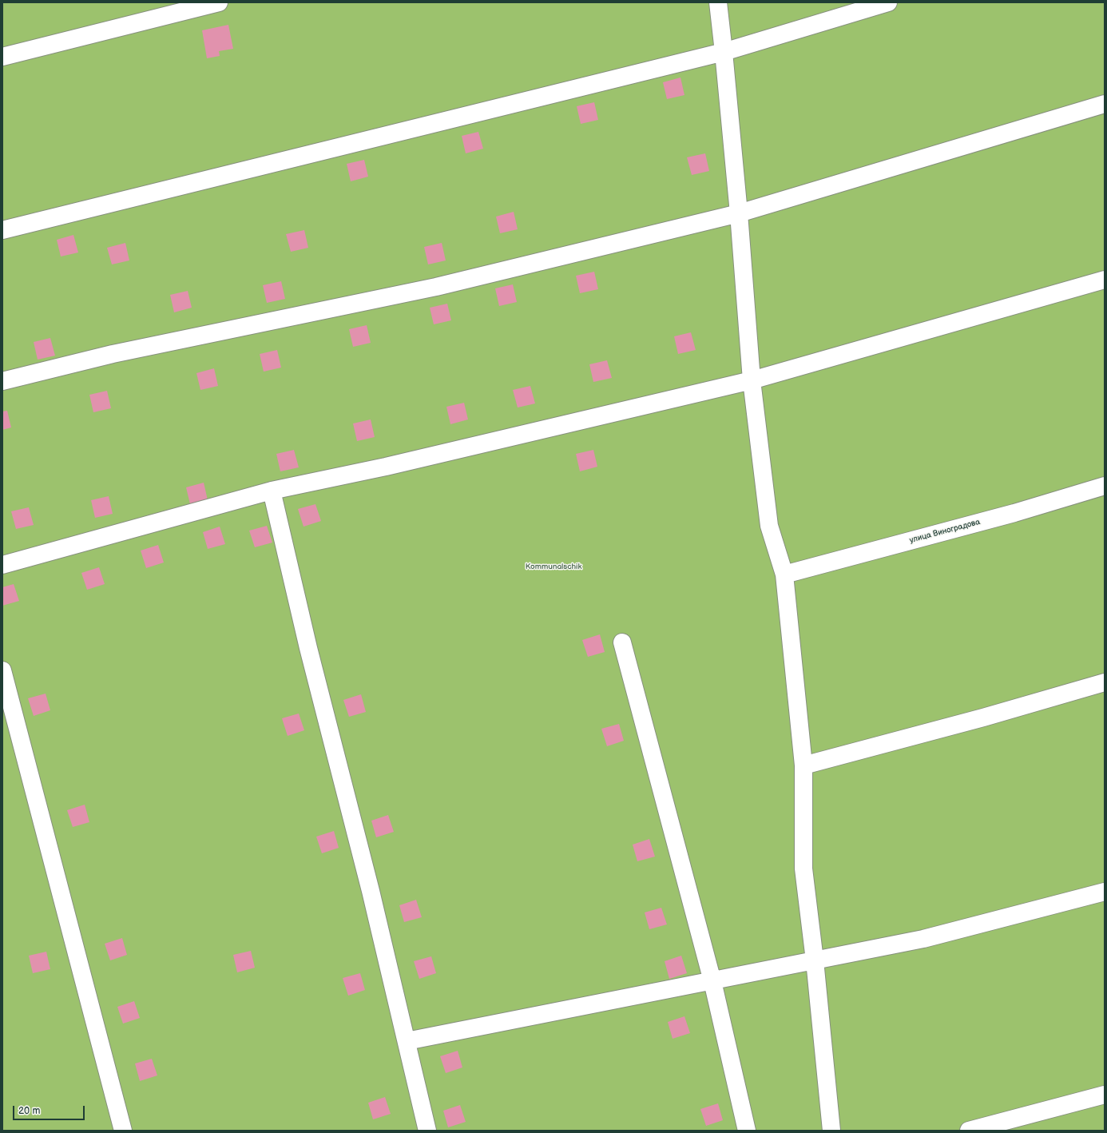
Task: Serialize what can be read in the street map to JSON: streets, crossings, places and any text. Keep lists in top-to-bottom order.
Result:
{
  "streets": {
    "street": ["улица Виноградова"]
  },
  "parks": ["Kommunalschik"],
  "scale_bar": "20 m"
}
